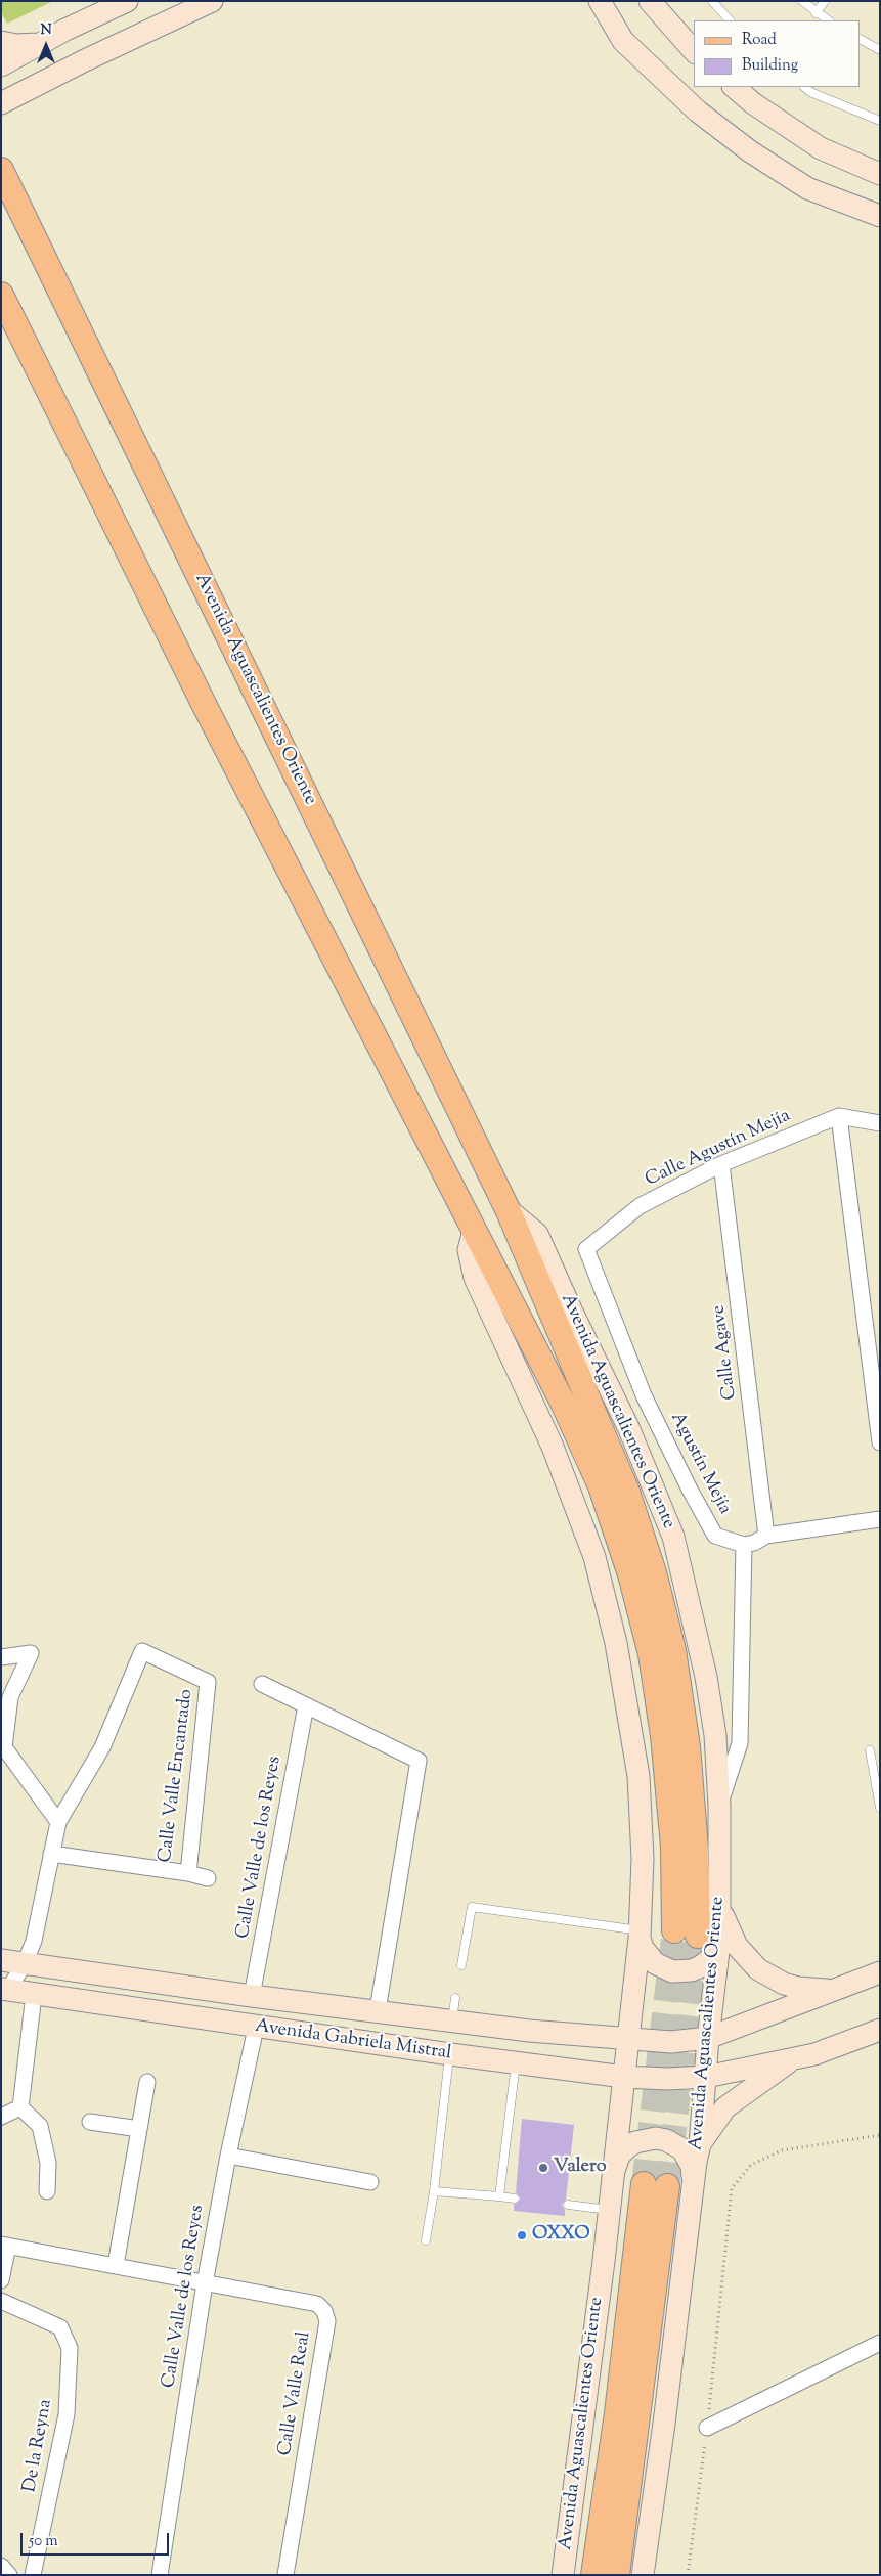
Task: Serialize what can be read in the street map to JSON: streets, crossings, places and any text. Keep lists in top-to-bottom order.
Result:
{
  "streets": {
    "main road": ["Avenida Aguascalientes Oriente", "Avenida Gabriela Mistral"],
    "street": [
      "Calle Agustín Mejía",
      "Calle Agave",
      "Agustín Mejía",
      "Calle Valle Encantado",
      "Calle Valle de los Reyes",
      "Calle Valle Real",
      "De la Reyna"
    ]
  },
  "crossings": [
    ["Avenida Aguascalientes Oriente", "Avenida Gabriela Mistral"],
    ["Calle Agustín Mejía", "Calle Agave"],
    ["Calle Agustín Mejía", "Agustín Mejía"],
    ["Calle Valle de los Reyes", "Avenida Gabriela Mistral"],
    ["Calle Valle de los Reyes", "Calle Valle Real"]
  ],
  "places": ["Valero", "OXXO"],
  "legend": ["Road", "Building"],
  "scale_bar": "50 m",
  "north": "top"
}
